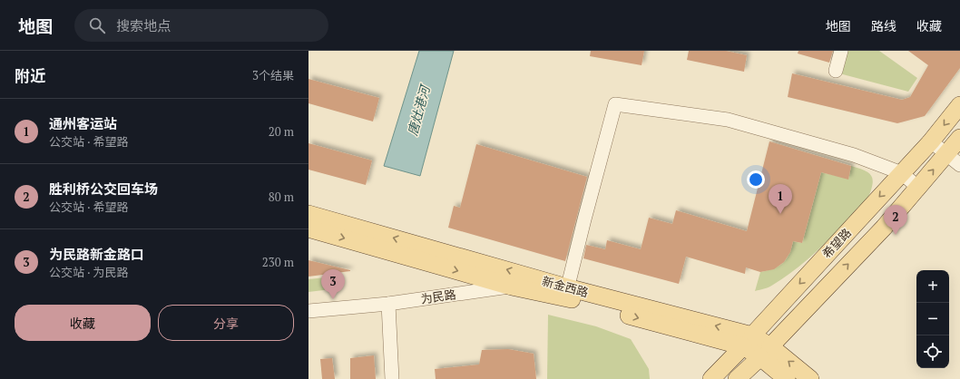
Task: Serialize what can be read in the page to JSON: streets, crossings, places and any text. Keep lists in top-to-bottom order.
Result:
{
  "streets": {
    "main road": ["希望路", "新金西路"],
    "street": ["为民路"]
  },
  "crossings": [
    ["希望路", "新金西路"],
    ["新金西路", "为民路"]
  ],
  "water": ["唐灶港河"],
  "page": {
    "header": "地图",
    "search": "搜索地点",
    "nav": ["地图", "路线", "收藏"],
    "heading": ["附近", "3个结果"],
    "list": [
      {
        "mark": "1",
        "name": "通州客运站",
        "note": "公交站 · 希望路",
        "value": "20 m"
      },
      {
        "mark": "2",
        "name": "胜利桥公交回车场",
        "note": "公交站 · 希望路",
        "value": "80 m"
      },
      {
        "mark": "3",
        "name": "为民路新金路口",
        "note": "公交站 · 为民路",
        "value": "230 m"
      }
    ],
    "pins": ["1", "2", "3"],
    "map_buttons": ["+", "−"],
    "buttons": ["收藏", "分享"]
  }
}
